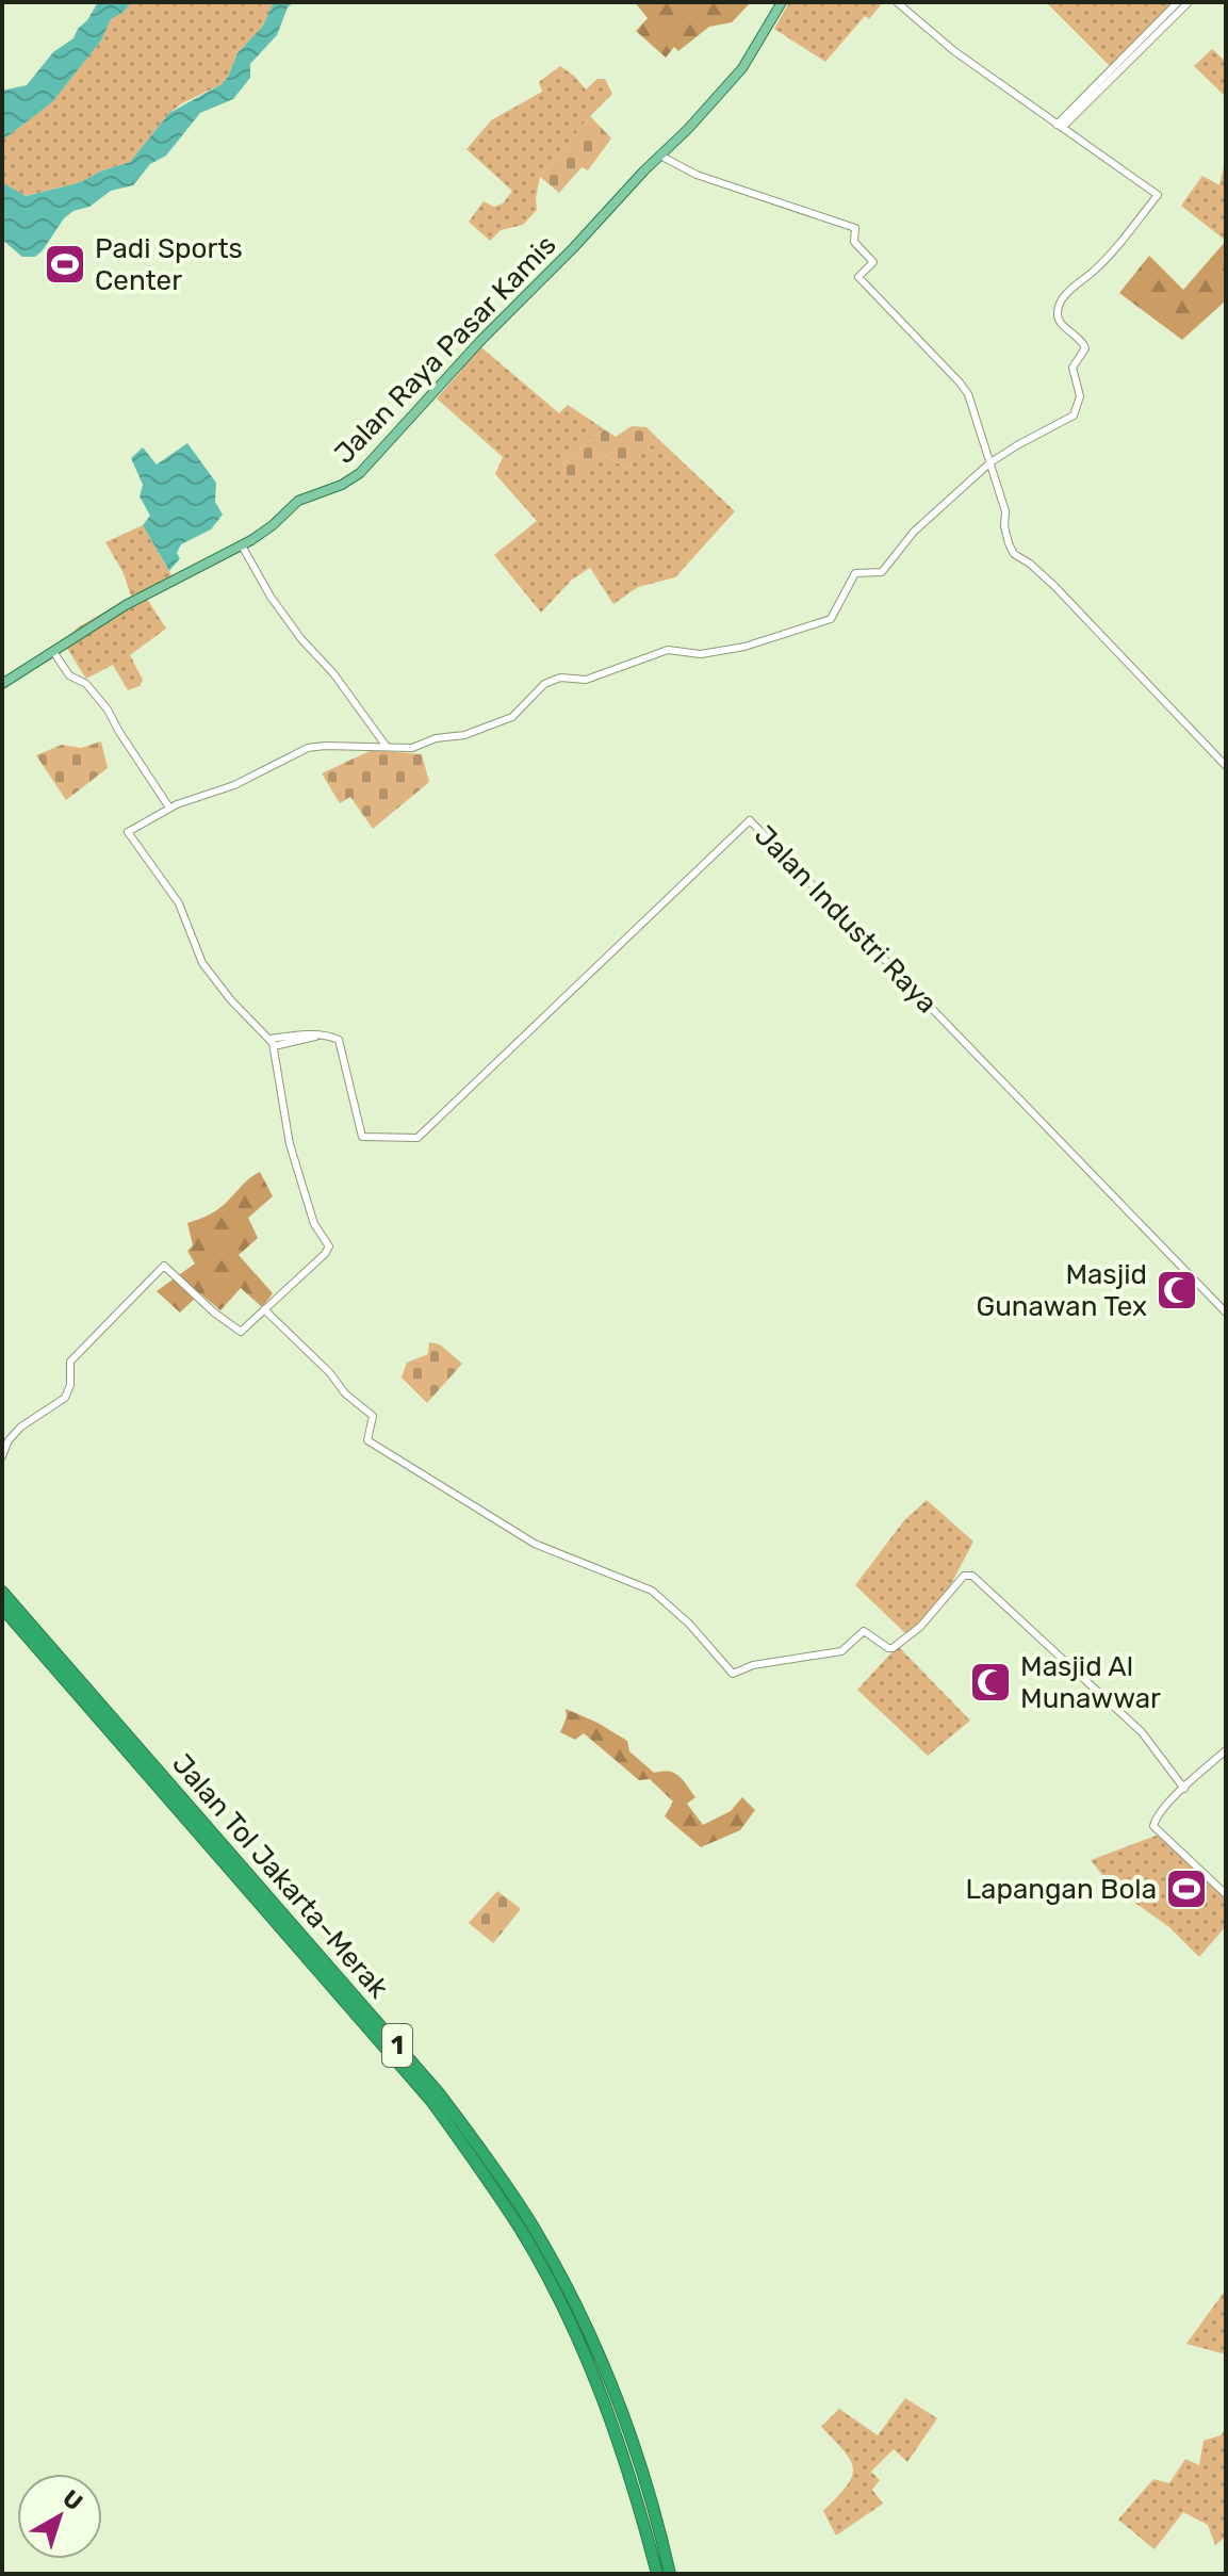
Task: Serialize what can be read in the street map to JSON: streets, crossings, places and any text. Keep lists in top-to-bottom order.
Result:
{
  "streets": {
    "highway": ["Jalan Tol Jakarta–Merak", "1"],
    "main road": ["Jalan Raya Pasar Kamis"],
    "street": ["Jalan Industri Raya"]
  },
  "places": {
    "sports": ["Padi Sports Center", "Lapangan Bola"],
    "mosque": ["Masjid Gunawan Tex", "Masjid Al Munawwar"]
  },
  "north": "top right"
}
